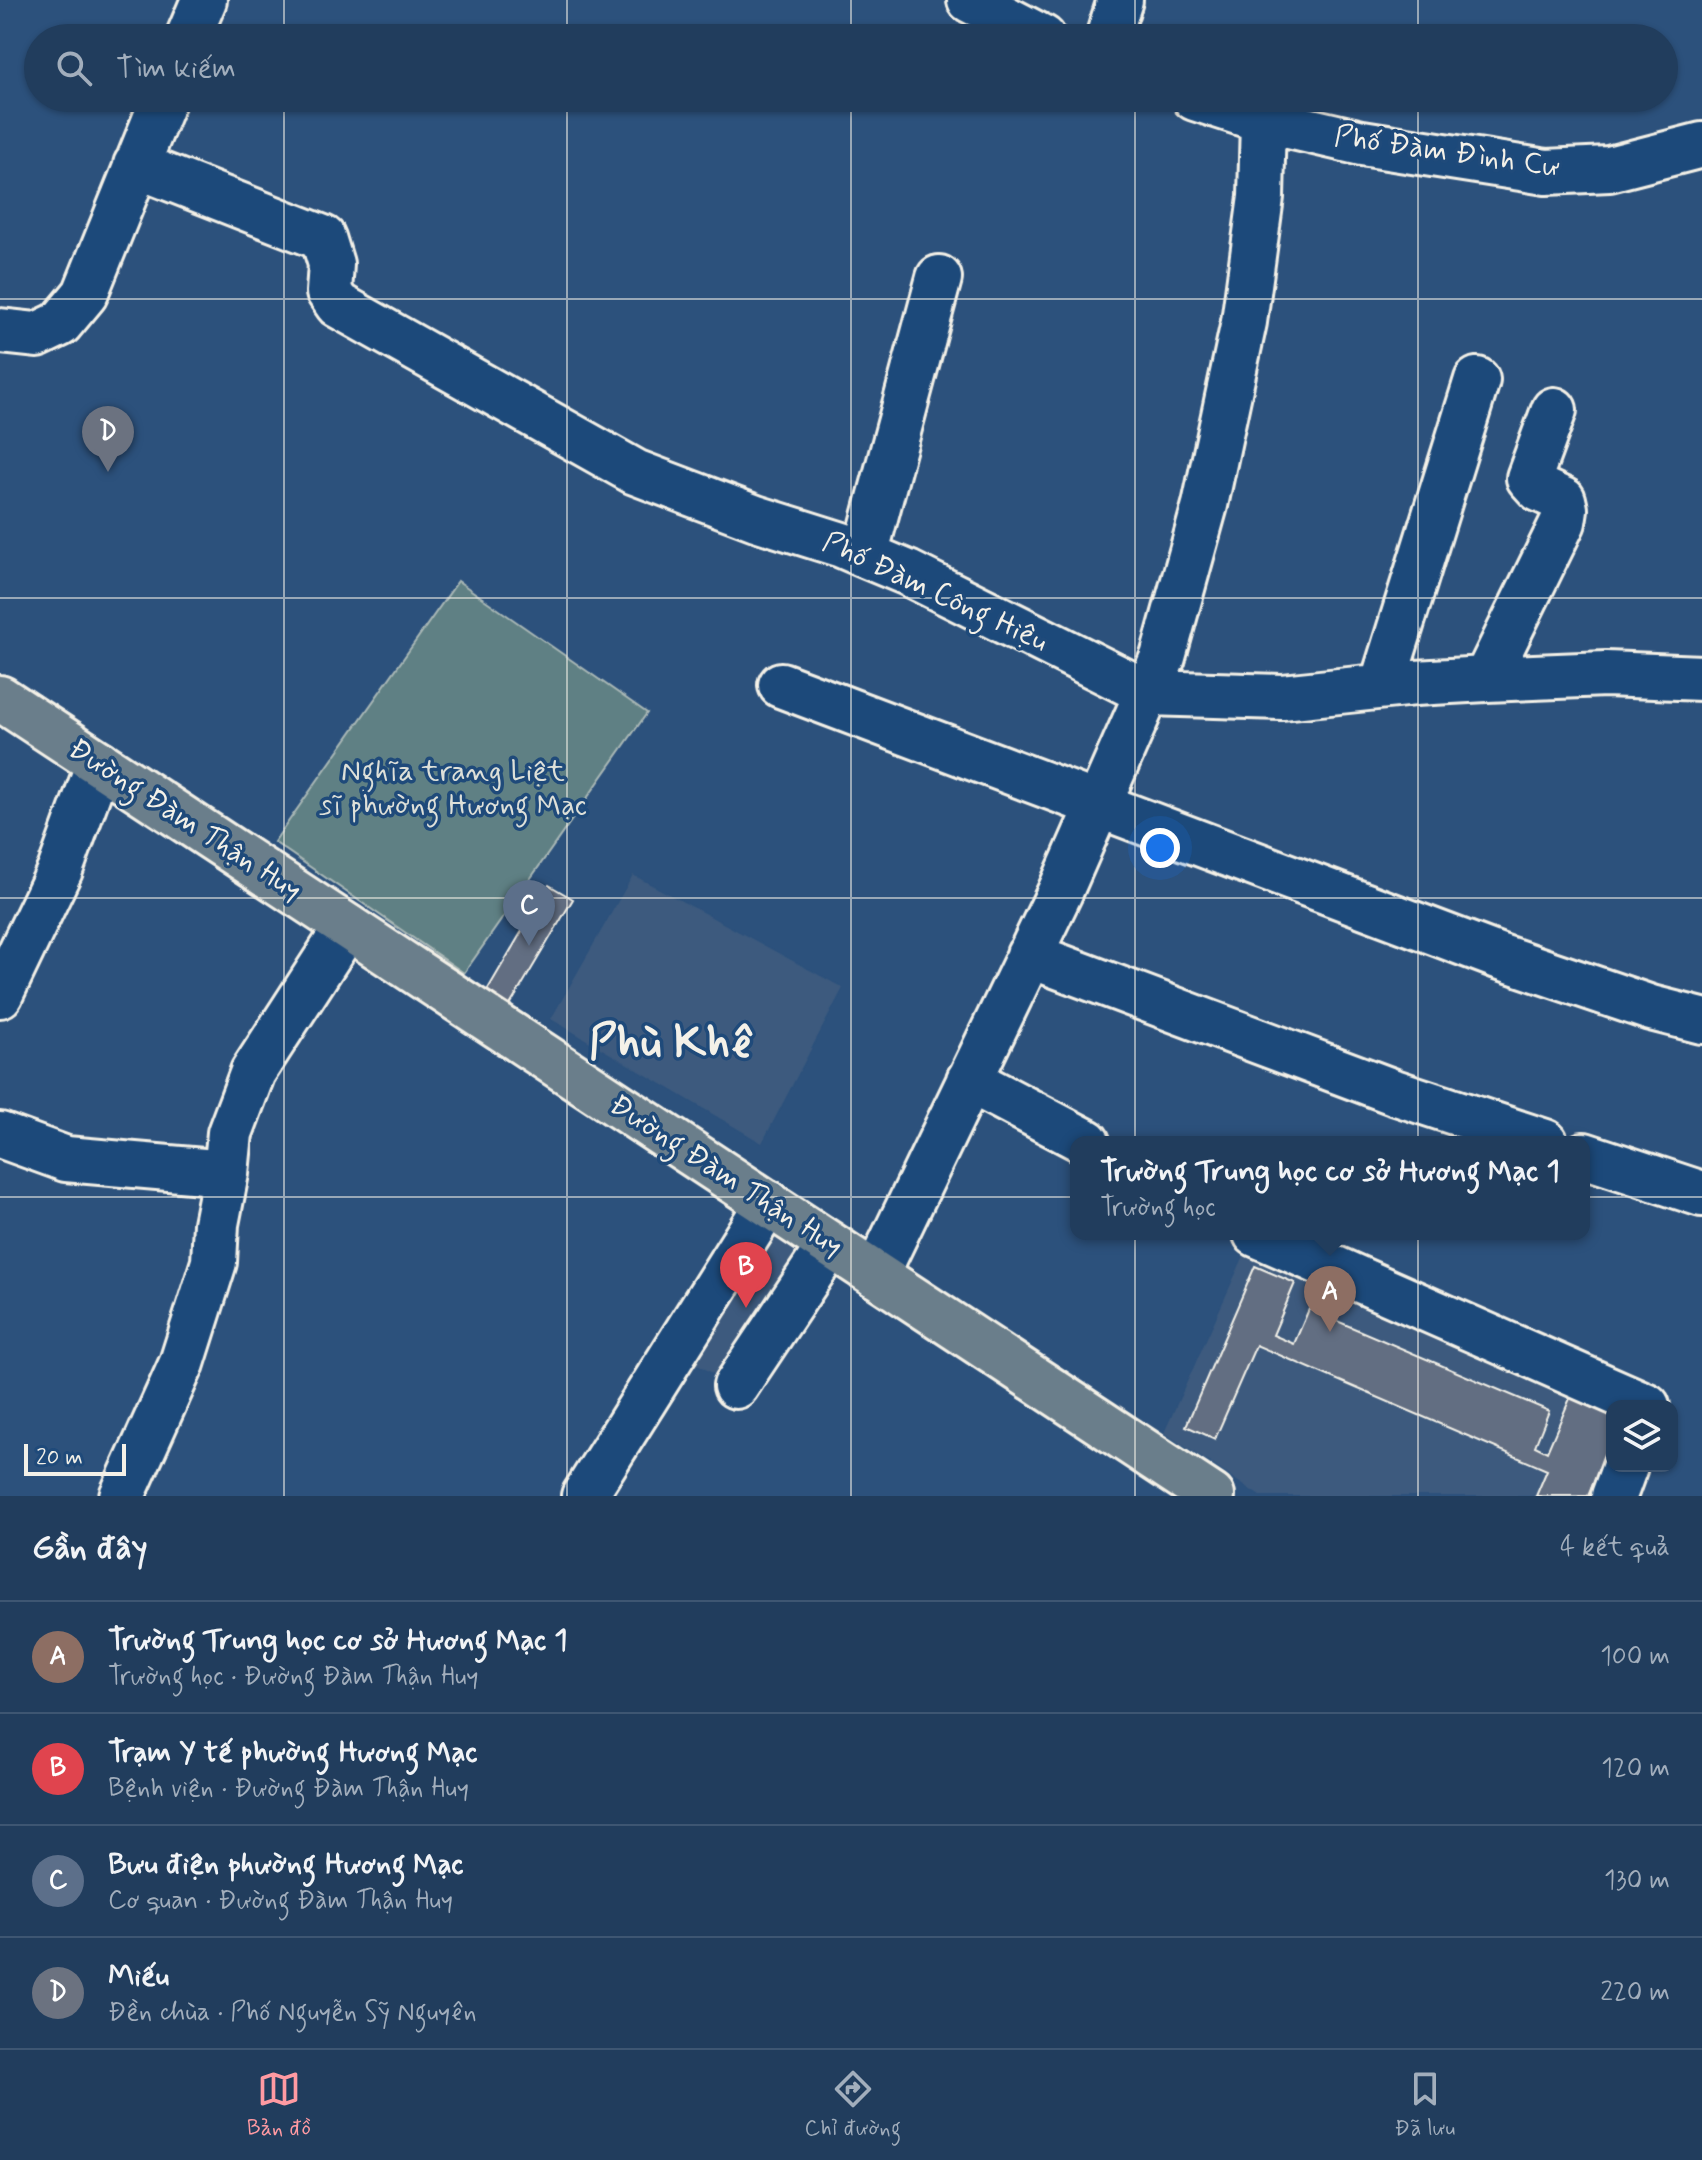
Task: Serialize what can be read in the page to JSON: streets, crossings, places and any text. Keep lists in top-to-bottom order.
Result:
{
  "streets": {
    "main road": ["Đường Đàm Thận Huy"],
    "street": ["Phố Đàm Đình Cư", "Phố Đàm Công Hiệu"]
  },
  "districts": ["Phù Khê"],
  "parks": ["Nghĩa trang Liệt sĩ phường Hương Mạc"],
  "scale_bar": "20 m",
  "page": {
    "search": "Tìm kiếm",
    "pins": [
      "D",
      "C",
      "B",
      "A"
    ],
    "popup": ["Trường Trung học cơ sở Hương Mạc 1", "Trường học"],
    "scale": "20 m",
    "heading": ["Gần đây", "4 kết quả"],
    "list": [
      {
        "mark": "A",
        "name": "Trường Trung học cơ sở Hương Mạc 1",
        "note": "Trường học · Đường Đàm Thận Huy",
        "value": "100 m"
      },
      {
        "mark": "B",
        "name": "Trạm Y tế phường Hương Mạc",
        "note": "Bệnh viện · Đường Đàm Thận Huy",
        "value": "120 m"
      },
      {
        "mark": "C",
        "name": "Bưu điện phường Hương Mạc",
        "note": "Cơ quan · Đường Đàm Thận Huy",
        "value": "130 m"
      },
      {
        "mark": "D",
        "name": "Miếu",
        "note": "Đền chùa · Phố Nguyễn Sỹ Nguyên",
        "value": "220 m"
      }
    ],
    "nav": ["Bản đồ", "Chỉ đường", "Đã lưu"]
  }
}
